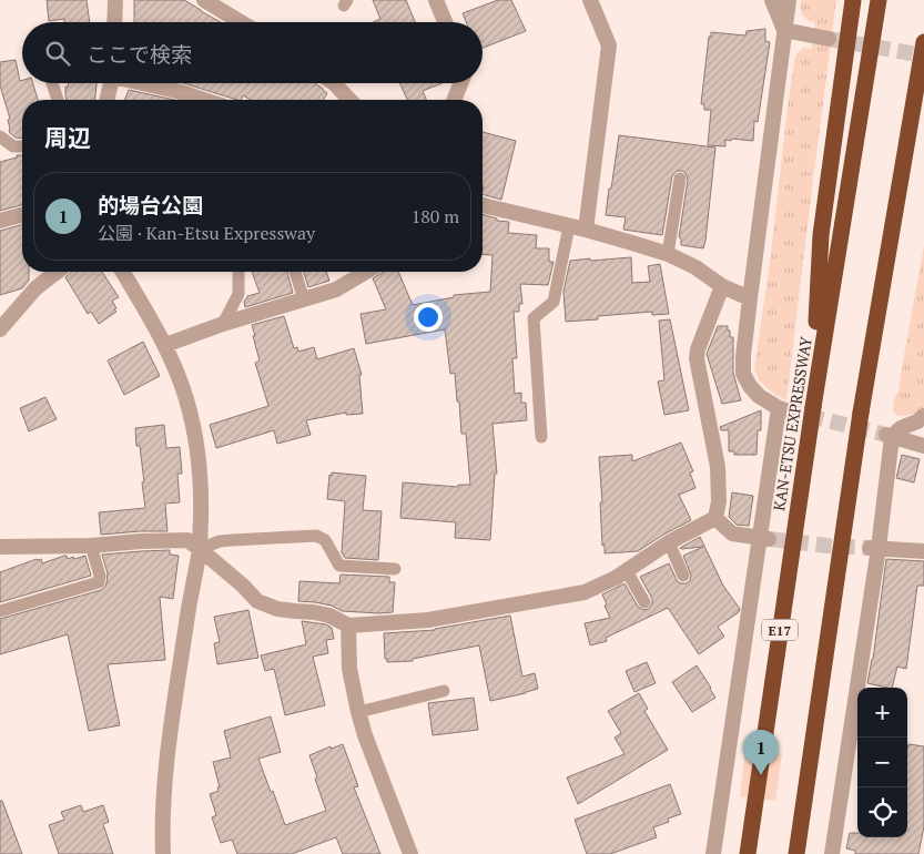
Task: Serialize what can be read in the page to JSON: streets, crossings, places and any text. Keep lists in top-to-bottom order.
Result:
{
  "streets": {
    "highway": ["KAN-ETSU EXPRESSWAY", "E17"]
  },
  "page": {
    "search": "ここで検索",
    "heading": "周辺",
    "list": [
      {
        "mark": "1",
        "name": "的場台公園",
        "note": "公園 · Kan-Etsu Expressway",
        "value": "180 m"
      }
    ],
    "map_buttons": ["+", "−"],
    "pins": "1"
  }
}
